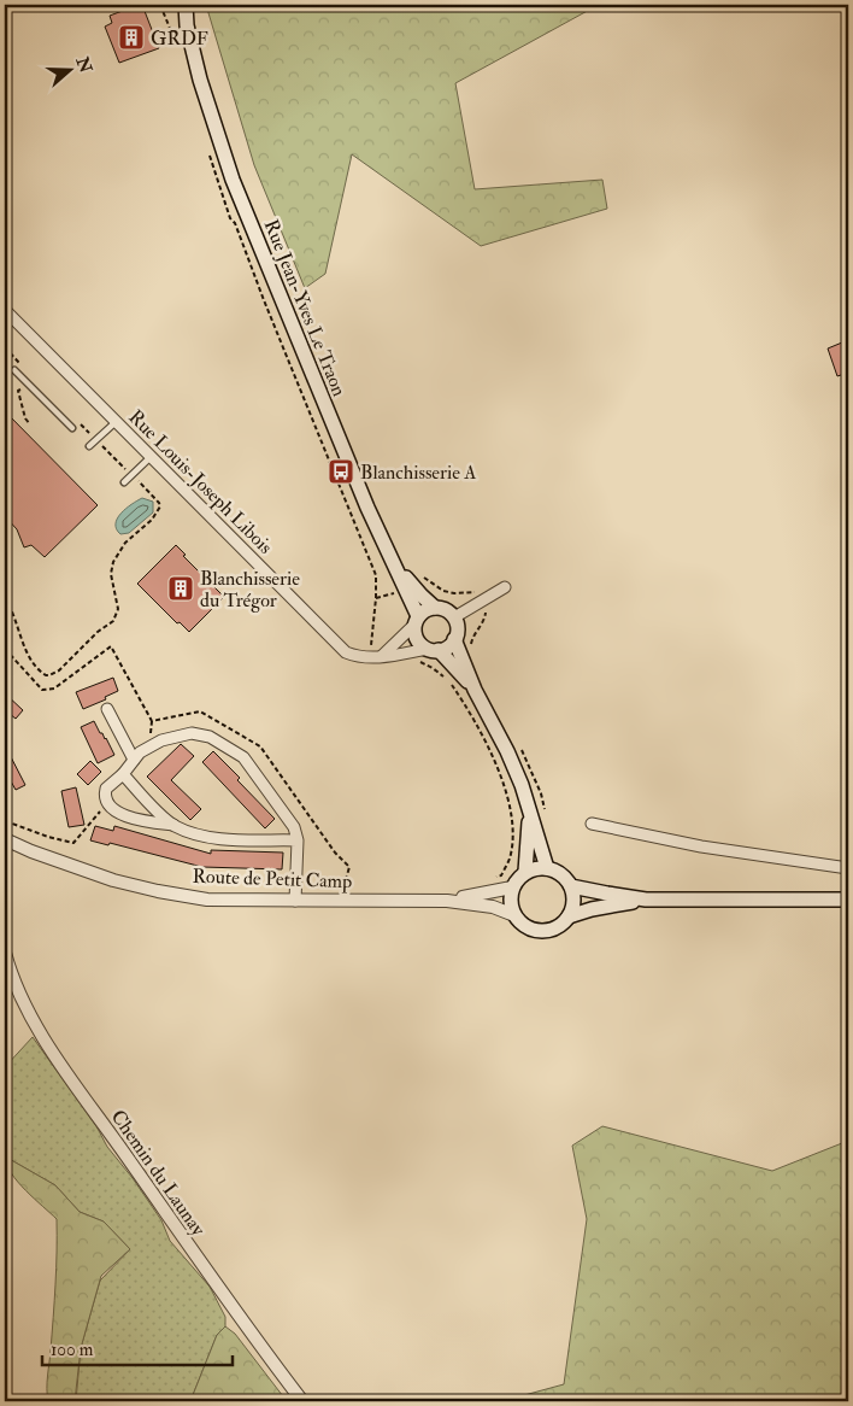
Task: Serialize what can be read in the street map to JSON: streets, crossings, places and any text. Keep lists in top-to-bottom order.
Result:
{
  "streets": {
    "main road": ["Rue Jean-Yves Le Traon"],
    "street": ["Rue Louis-Joseph Libois", "Route de Petit Camp", "Chemin du Launay"]
  },
  "crossings": [
    ["Rue Jean-Yves Le Traon", "Rue Louis-Joseph Libois"]
  ],
  "places": {
    "building": ["GRDF", "Blanchisserie du Trégor"],
    "bus stop": ["Blanchisserie A"]
  },
  "scale_bar": "100 m",
  "north": "right"
}
